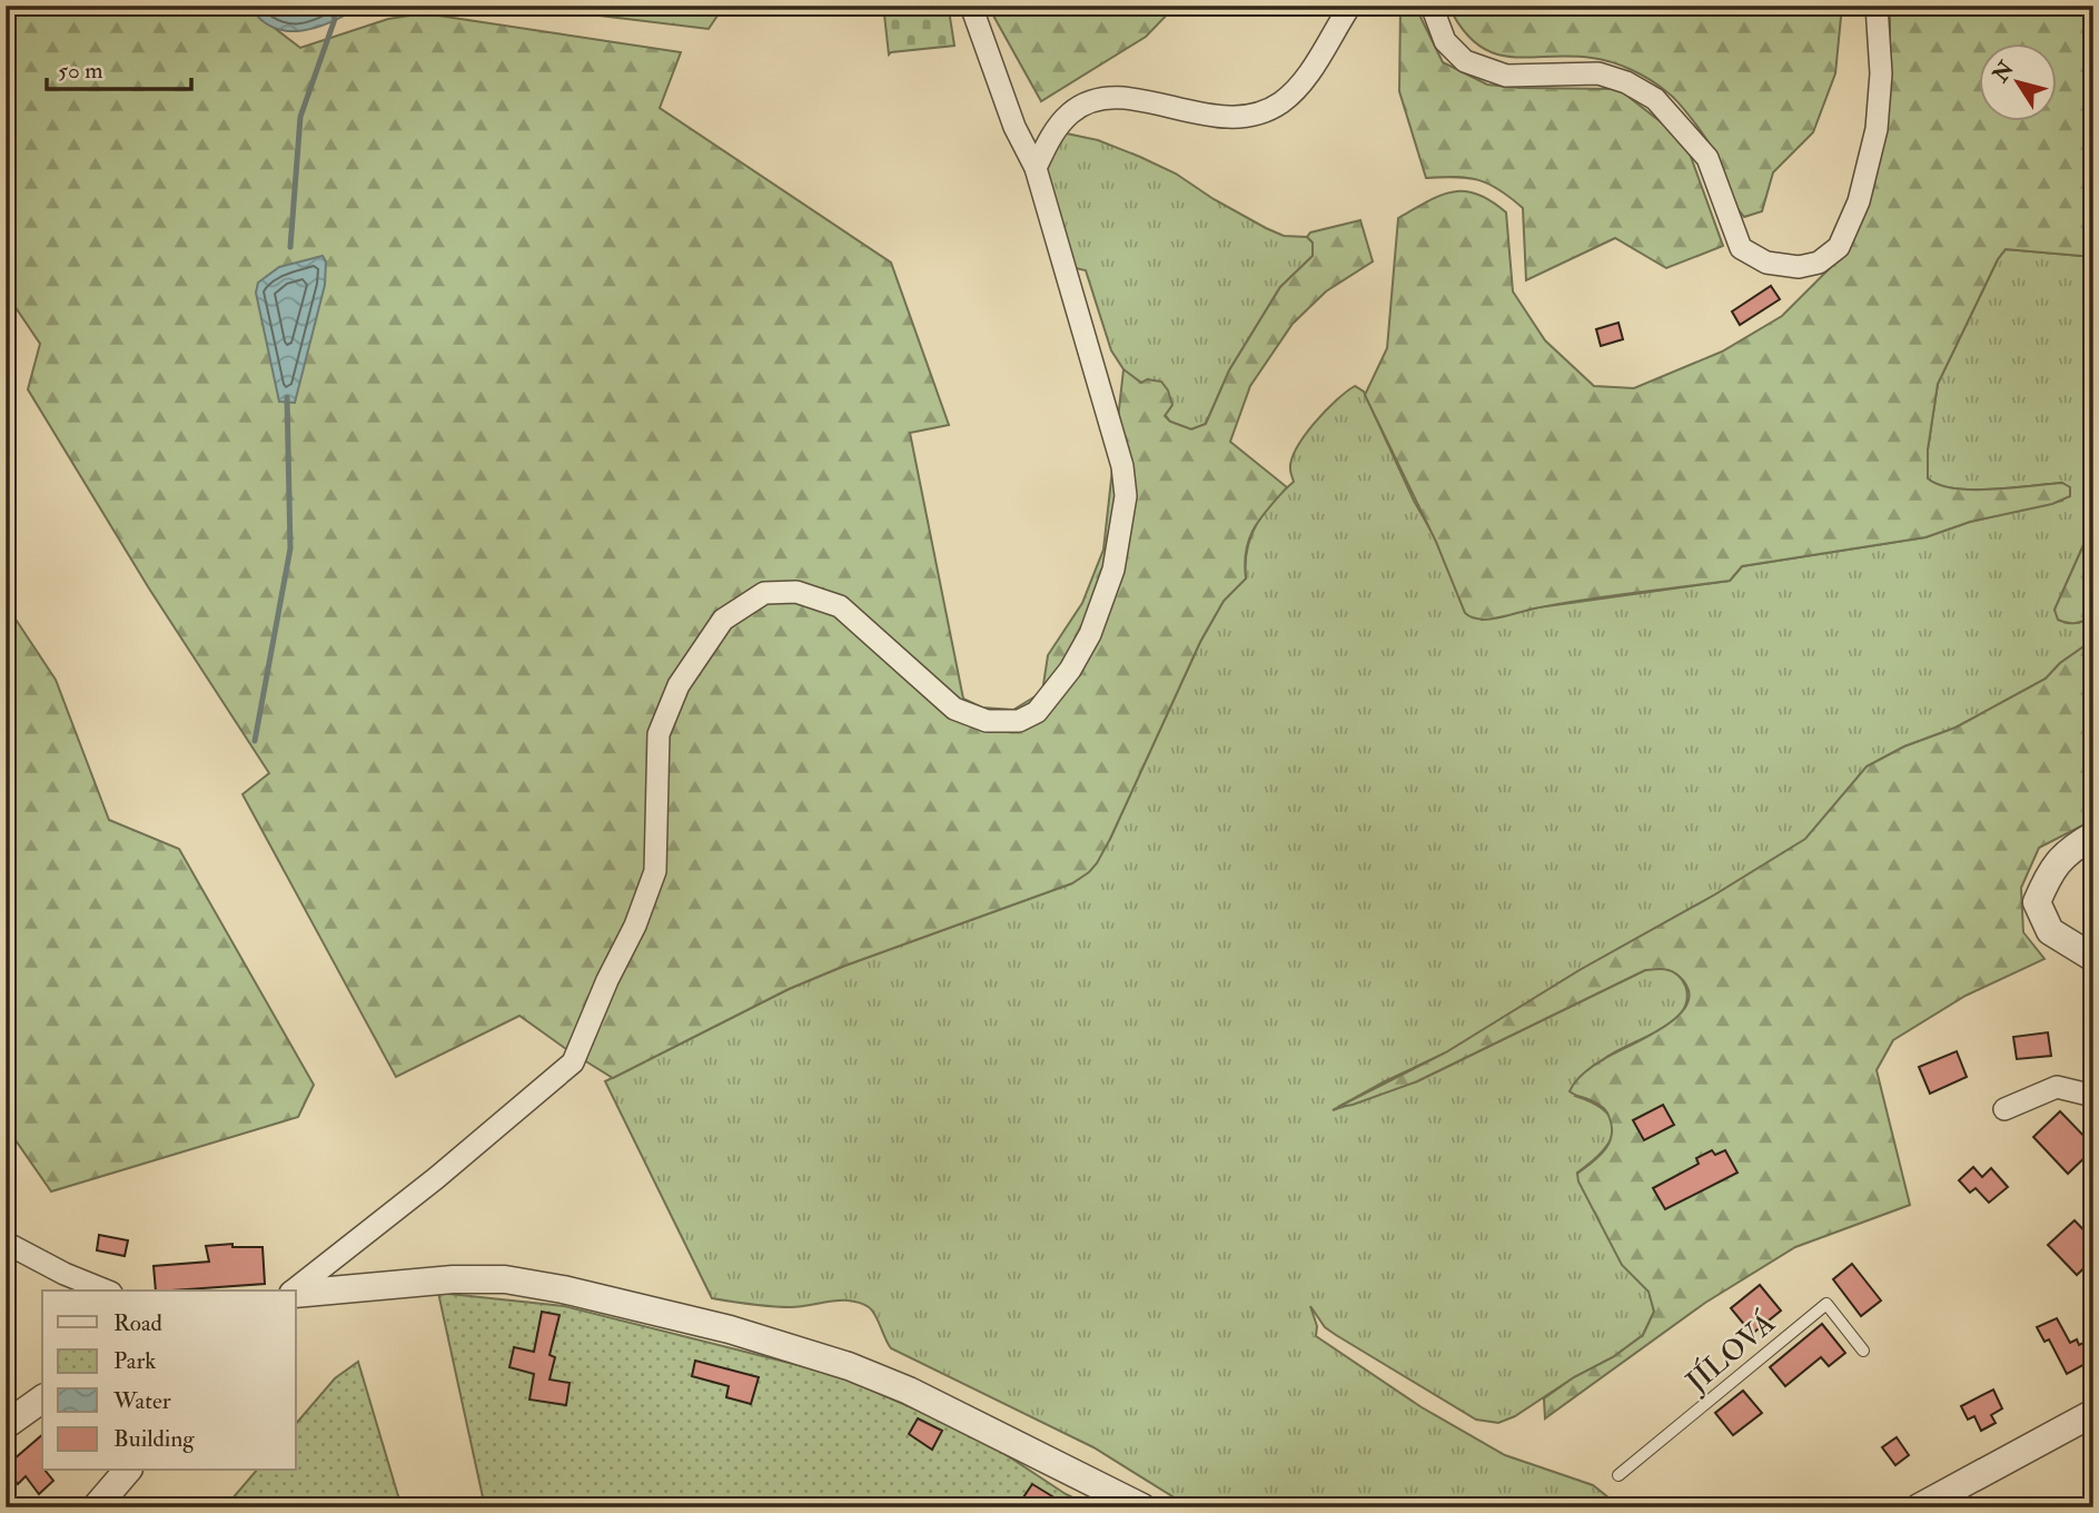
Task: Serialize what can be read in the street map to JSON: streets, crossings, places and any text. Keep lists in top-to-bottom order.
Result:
{
  "streets": {
    "lane": ["JÍLOVÁ"]
  },
  "legend": [
    "Road",
    "Park",
    "Water",
    "Building"
  ],
  "scale_bar": "50 m",
  "north": "top left"
}
